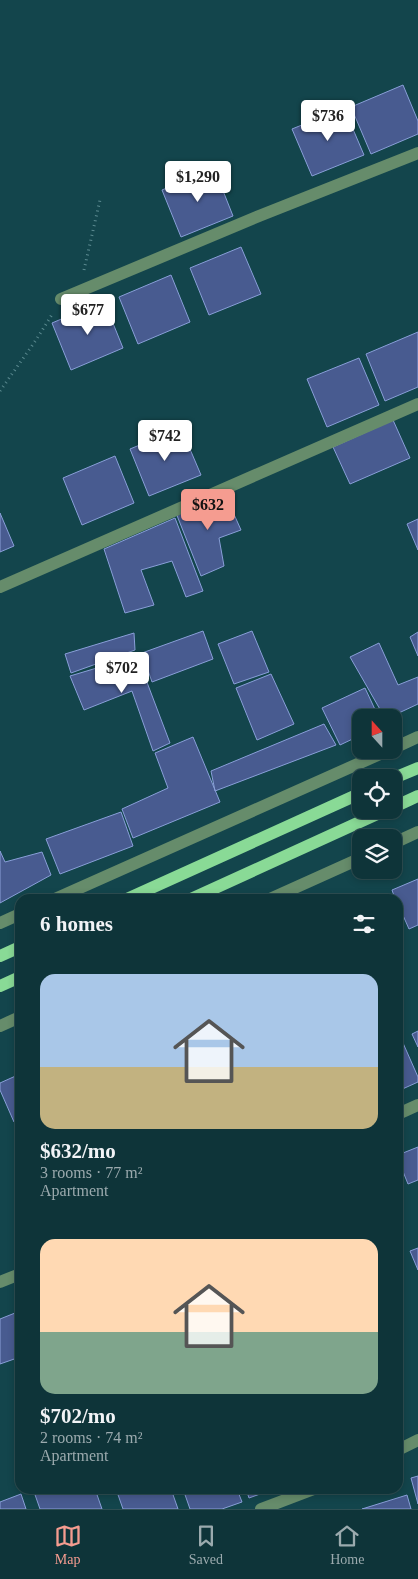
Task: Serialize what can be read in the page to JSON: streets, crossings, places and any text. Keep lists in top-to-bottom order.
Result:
{
  "north": "top",
  "page": {
    "price": [
      "$736",
      "$1,290",
      "$677",
      "$742",
      "$632",
      "$702"
    ],
    "heading": "6 homes",
    "list": [
      {
        "name": "$632/mo",
        "note": "3 rooms · 77 m² · Apartment"
      },
      {
        "name": "$702/mo",
        "note": "2 rooms · 74 m² · Apartment"
      }
    ],
    "tabs": ["Map", "Saved", "Home"]
  }
}
